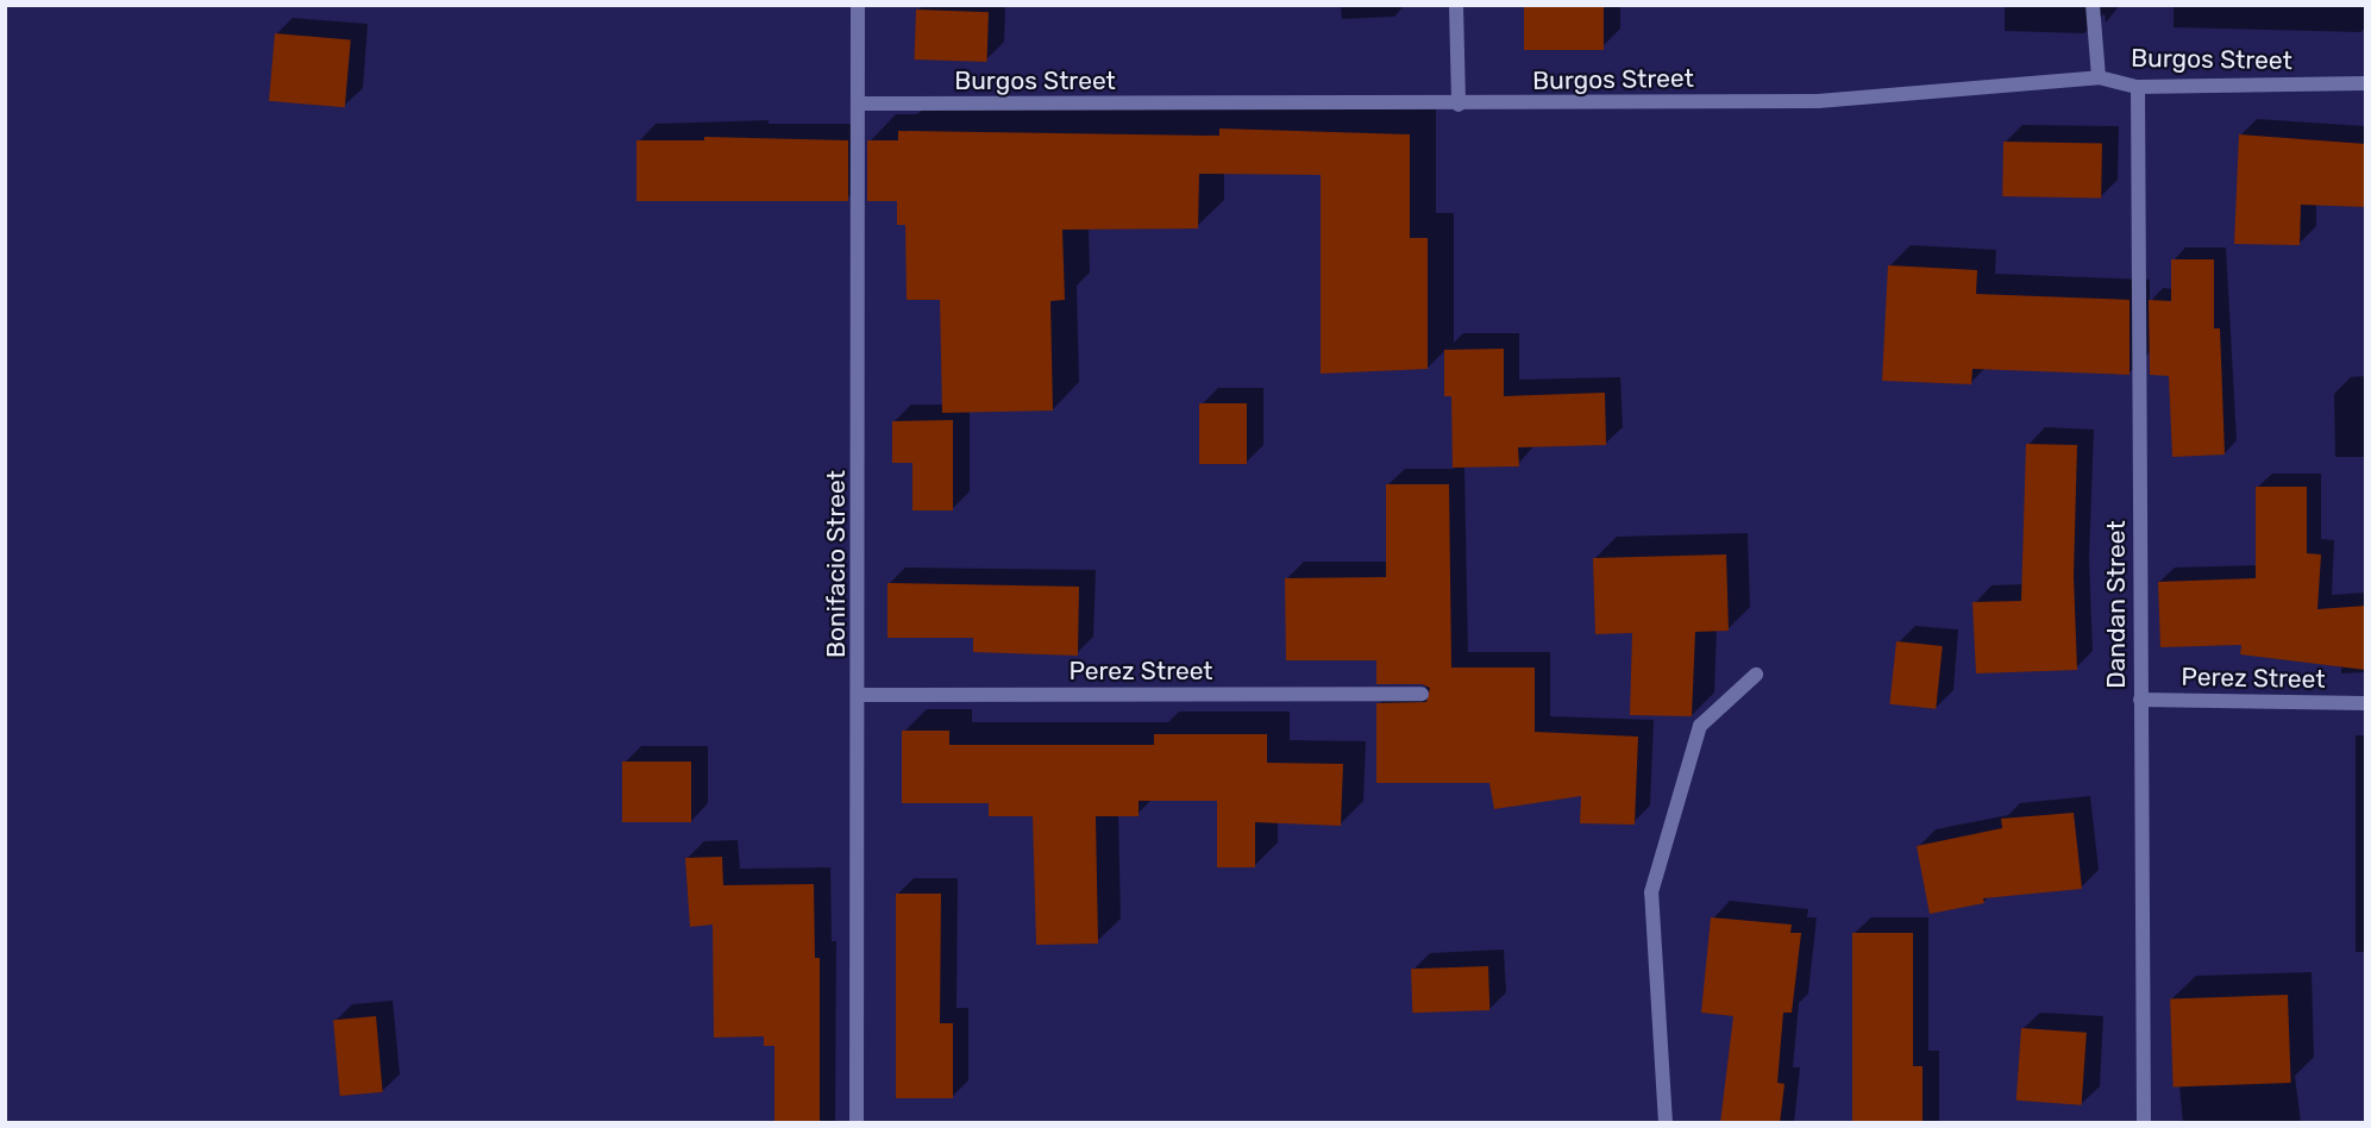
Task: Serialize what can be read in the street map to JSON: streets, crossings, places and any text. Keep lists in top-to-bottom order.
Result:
{
  "streets": {
    "street": [
      "Burgos Street",
      "Bonifacio Street",
      "Dandan Street",
      "Perez Street"
    ]
  },
  "crossings": [
    ["Burgos Street", "Bonifacio Street"],
    ["Burgos Street", "Dandan Street"],
    ["Bonifacio Street", "Perez Street"],
    ["Dandan Street", "Perez Street"]
  ]
}
